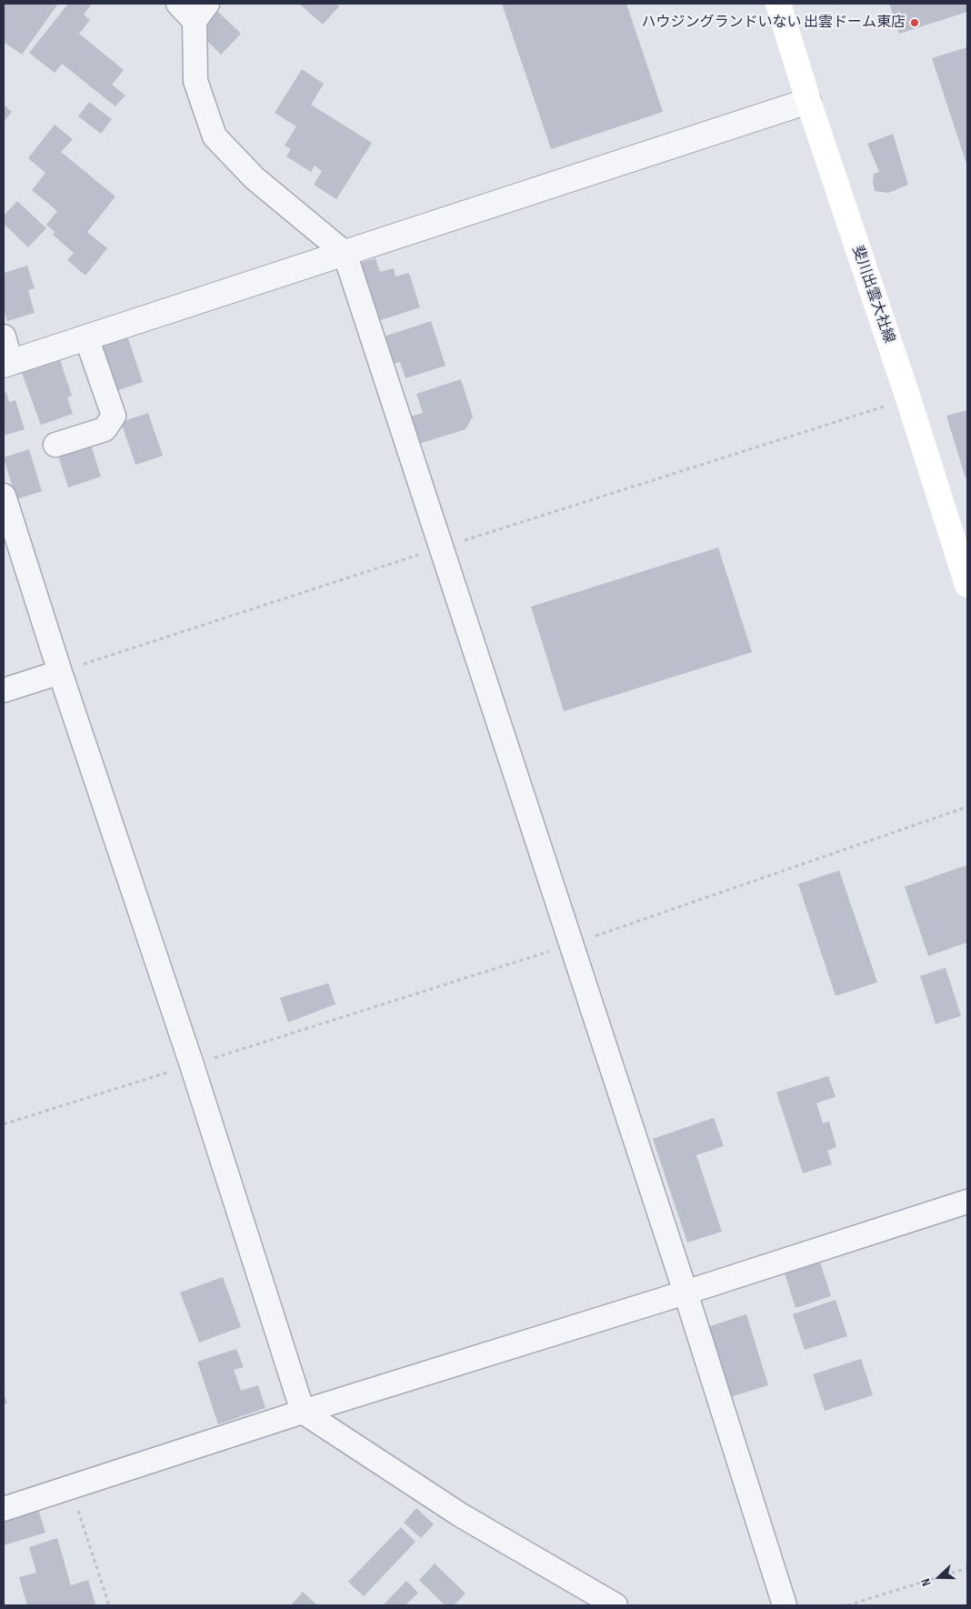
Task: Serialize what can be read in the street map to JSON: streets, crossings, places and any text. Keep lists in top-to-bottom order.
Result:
{
  "streets": {
    "main road": ["斐川出雲大社線"]
  },
  "places": ["ハウジングランドいない 出雲ドーム東店"],
  "north": "left"
}
